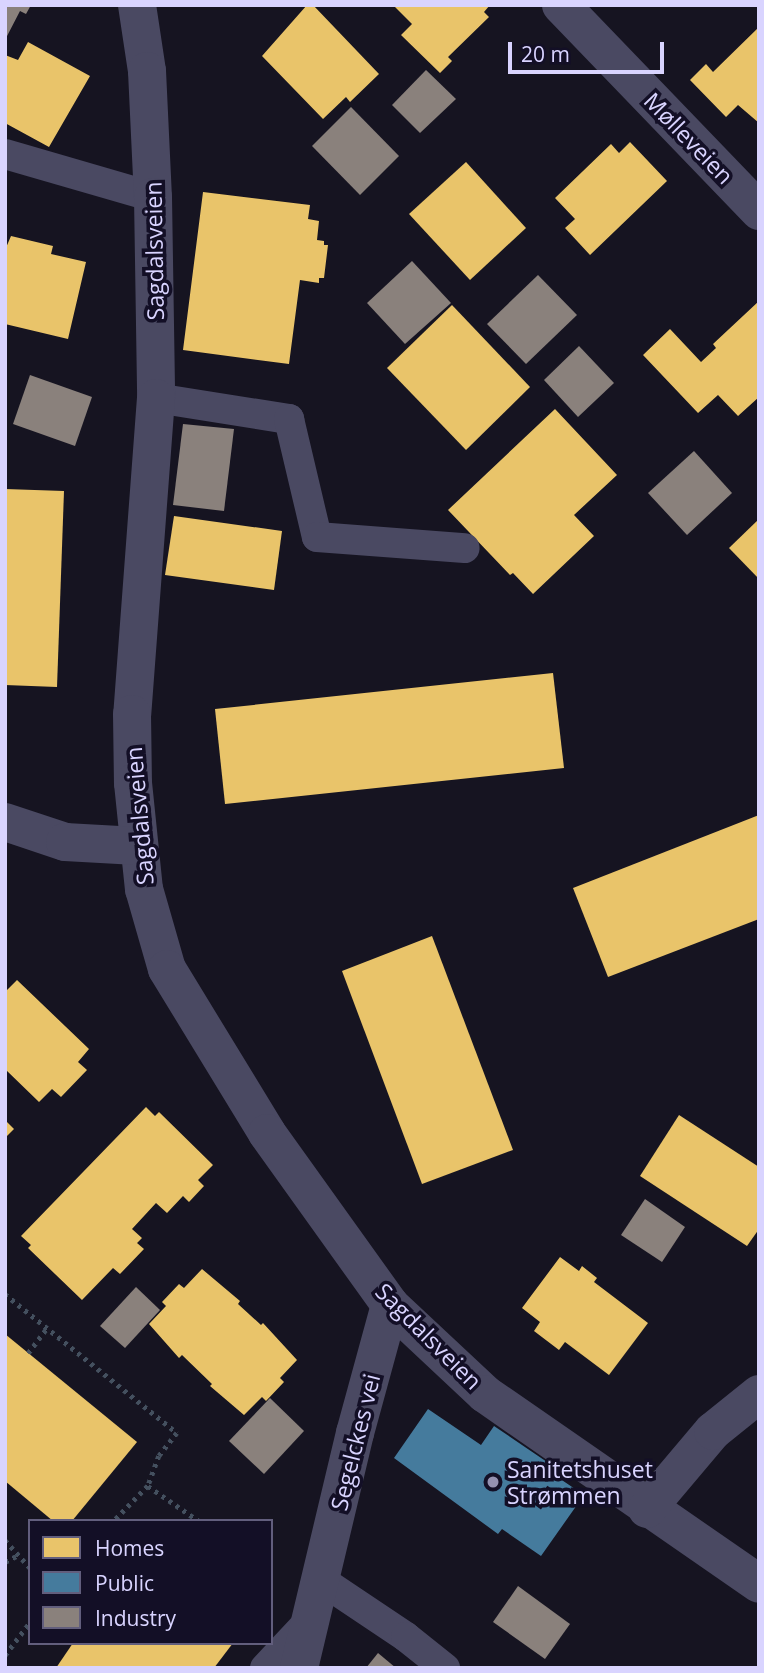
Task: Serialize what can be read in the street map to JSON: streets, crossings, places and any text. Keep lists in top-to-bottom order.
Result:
{
  "streets": {
    "street": ["Mølleveien", "Sagdalsveien", "Segelckes vei"]
  },
  "crossings": [
    ["Sagdalsveien", "Segelckes vei"]
  ],
  "places": ["Sanitetshuset Strømmen"],
  "legend": ["Homes", "Public", "Industry"],
  "scale_bar": "20 m"
}
